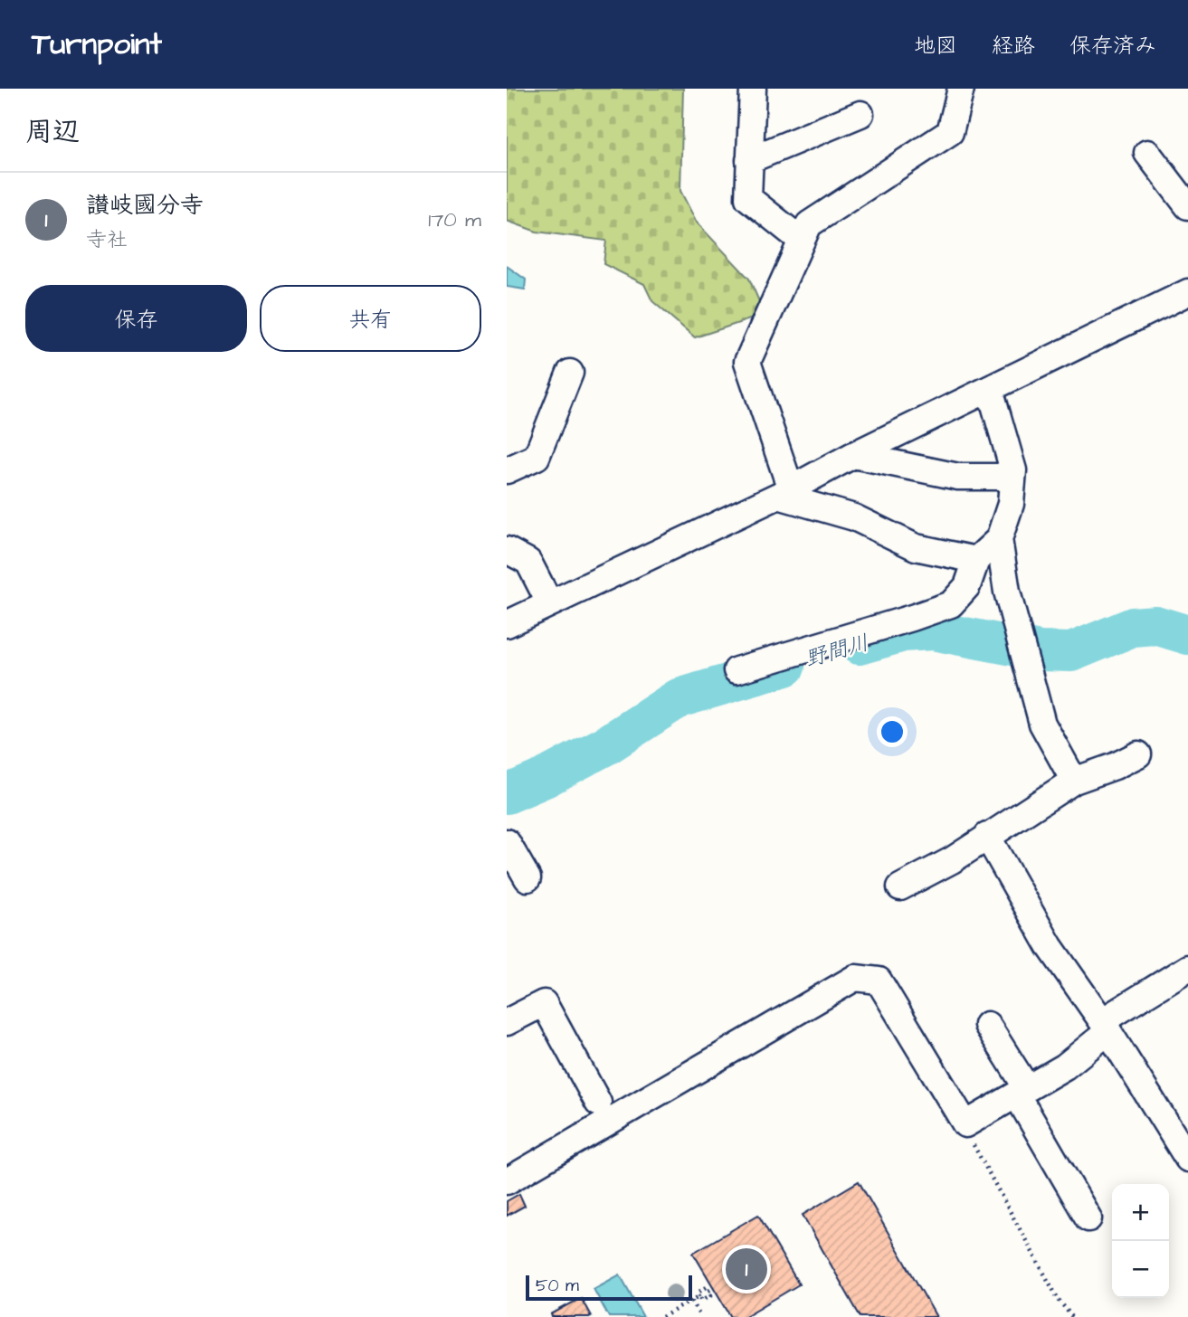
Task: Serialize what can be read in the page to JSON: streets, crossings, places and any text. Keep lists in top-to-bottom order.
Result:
{
  "water": ["野間川"],
  "scale_bar": "50 m",
  "page": {
    "header": "Turnpoint",
    "nav": ["地図", "経路", "保存済み"],
    "heading": "周辺",
    "list": [
      {
        "mark": "1",
        "name": "讃岐國分寺",
        "note": "寺社",
        "value": "170 m"
      }
    ],
    "buttons": ["保存", "共有"],
    "map_buttons": ["+", "−"],
    "pins": "1",
    "scale": "50 m"
  }
}
